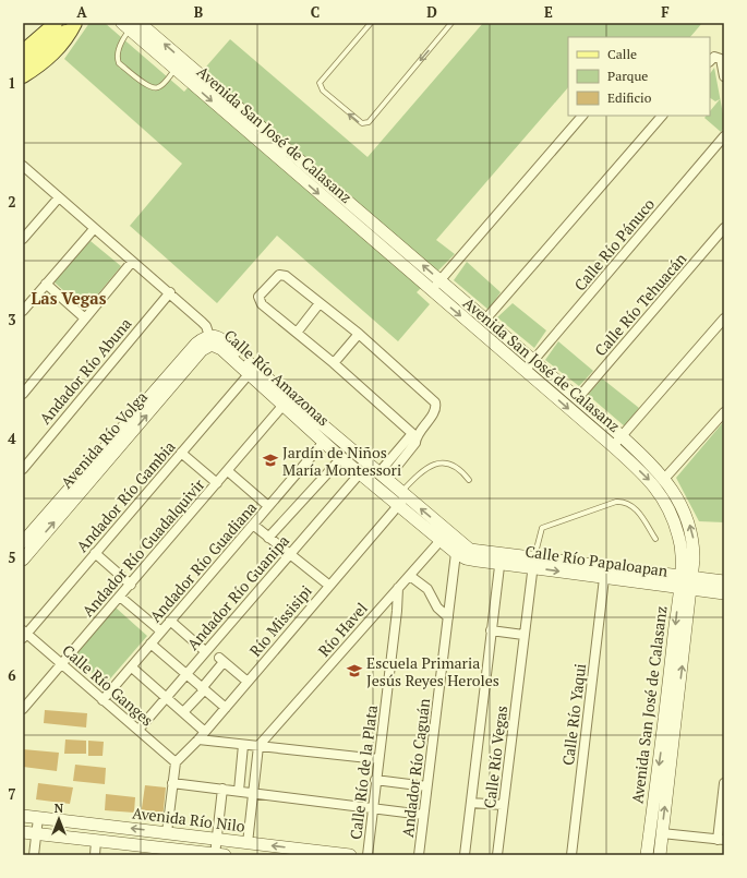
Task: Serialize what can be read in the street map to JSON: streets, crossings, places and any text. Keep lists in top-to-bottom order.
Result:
{
  "streets": {
    "street": [
      "Avenida San José de Calasanz",
      "Calle Río Pánuco",
      "Calle Río Tehuacán",
      "Andador Río Abuna",
      "Calle Río Amazonas",
      "Avenida Río Volga",
      "Andador Río Gambia",
      "Andador Río Guadalquivir",
      "Calle Río Papaloapan",
      "Andador Río Guadiana",
      "Andador Río Guanipa",
      "Río Missisipi",
      "Río Havel",
      "Calle Río Ganges",
      "Calle Río Yaqui",
      "Calle Río Vegas",
      "Andador Río Caguán",
      "Calle Río de la Plata",
      "Avenida Río Nilo"
    ]
  },
  "crossings": [
    ["Avenida San José de Calasanz", "Calle Río Pánuco"],
    ["Avenida San José de Calasanz", "Calle Río Tehuacán"],
    ["Avenida San José de Calasanz", "Calle Río Papaloapan"],
    ["Andador Río Abuna", "Calle Río Amazonas"],
    ["Calle Río Amazonas", "Avenida Río Volga"],
    ["Calle Río Amazonas", "Andador Río Gambia"],
    ["Calle Río Amazonas", "Andador Río Guadalquivir"],
    ["Calle Río Amazonas", "Calle Río Papaloapan"],
    ["Calle Río Amazonas", "Andador Río Guadiana"],
    ["Calle Río Amazonas", "Andador Río Guanipa"],
    ["Calle Río Amazonas", "Río Missisipi"],
    ["Calle Río Amazonas", "Río Havel"],
    ["Calle Río Amazonas", "Andador Río Caguán"],
    ["Andador Río Gambia", "Calle Río Ganges"],
    ["Andador Río Guadalquivir", "Calle Río Ganges"],
    ["Calle Río Papaloapan", "Calle Río Yaqui"],
    ["Calle Río Papaloapan", "Calle Río Vegas"],
    ["Calle Río Papaloapan", "Andador Río Caguán"],
    ["Andador Río Guadiana", "Calle Río Ganges"],
    ["Andador Río Guanipa", "Calle Río Ganges"],
    ["Río Missisipi", "Calle Río Ganges"],
    ["Río Havel", "Calle Río de la Plata"]
  ],
  "districts": ["Las Vegas"],
  "places": {
    "school or university": ["Jardín de Niños María Montessori", "Escuela Primaria Jesús Reyes Heroles"]
  },
  "legend": ["Calle", "Parque", "Edificio"],
  "north": "top",
  "grid": {
    "columns": [
      "A",
      "B",
      "C",
      "D",
      "E",
      "F"
    ],
    "rows": [
      "1",
      "2",
      "3",
      "4",
      "5",
      "6",
      "7"
    ]
  }
}
